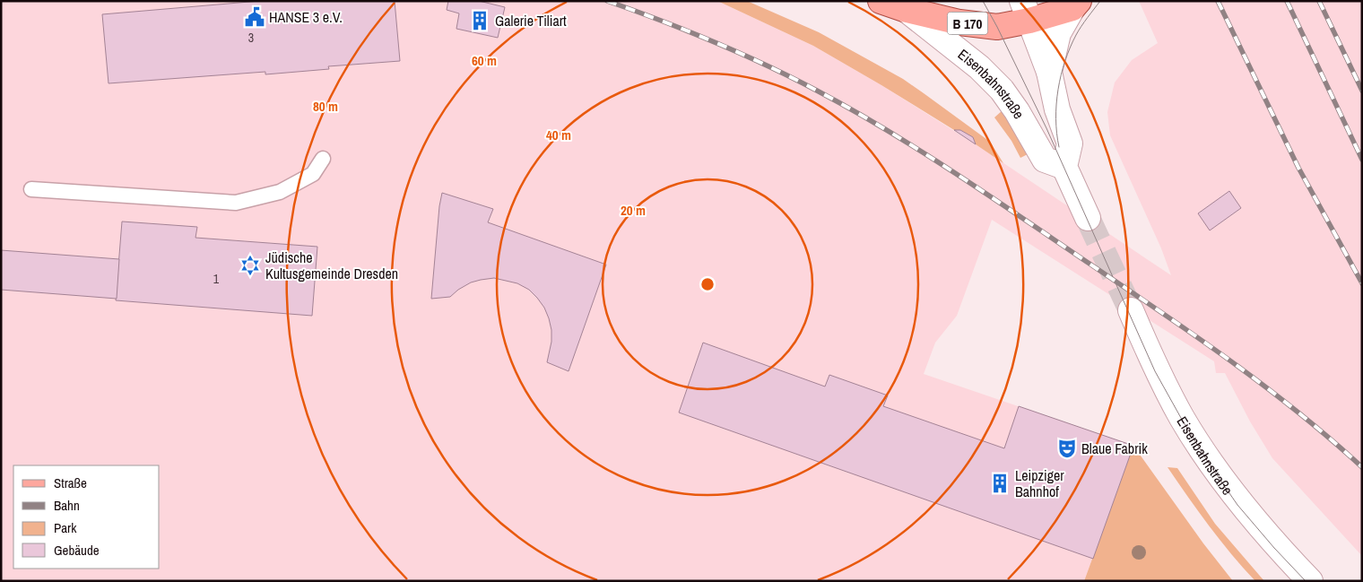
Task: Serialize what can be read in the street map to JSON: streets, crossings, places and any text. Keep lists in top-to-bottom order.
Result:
{
  "streets": {
    "main road": ["B 170"],
    "street": ["Eisenbahnstraße"]
  },
  "crossings": [
    ["B 170", "Eisenbahnstraße"]
  ],
  "places": {
    "public building": ["HANSE 3 e.V."],
    "building": ["Galerie Tiliart", "Leipziger Bahnhof"],
    "synagogue": ["Jüdische Kultusgemeinde Dresden"],
    "theatre": ["Blaue Fabrik"]
  },
  "house_numbers": ["3", "1"],
  "legend": [
    "Straße",
    "Bahn",
    "Park",
    "Gebäude"
  ],
  "rings": [
    "60 m",
    "80 m",
    "40 m",
    "20 m"
  ]
}
